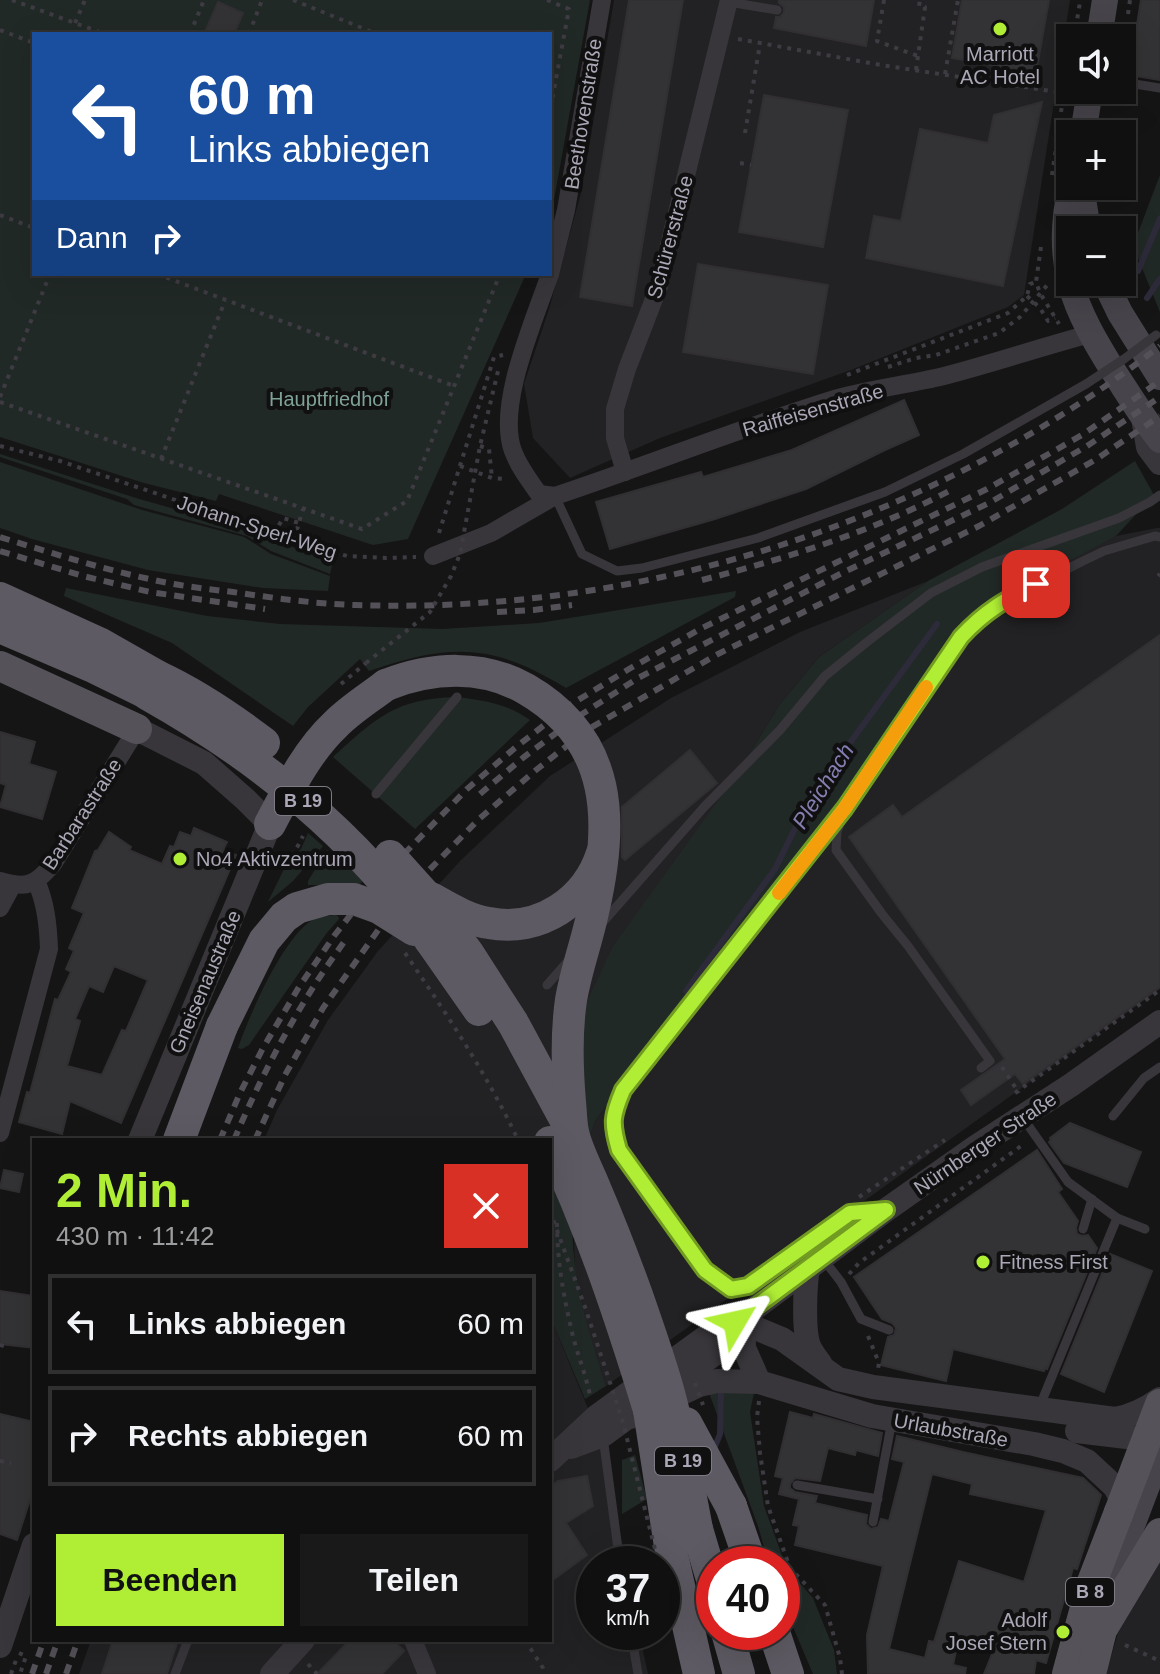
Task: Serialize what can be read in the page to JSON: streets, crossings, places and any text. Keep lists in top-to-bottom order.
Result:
{
  "streets": {
    "highway": ["B 19"],
    "main road": ["B 8"],
    "street": [
      "Beethovenstraße",
      "Schürerstraße",
      "Raiffeisenstraße",
      "Barbarastraße",
      "Gneisenaustraße",
      "Nürnberger Straße",
      "Urlaubstraße"
    ],
    "path": ["Johann-Sperl-Weg"]
  },
  "crossings": [
    ["Beethovenstraße", "Raiffeisenstraße"],
    ["Schürerstraße", "Raiffeisenstraße"],
    ["B 19", "Nürnberger Straße"],
    ["B 19", "Urlaubstraße"],
    ["Nürnberger Straße", "Urlaubstraße"],
    ["Urlaubstraße", "B 8"]
  ],
  "water": ["Pleichach"],
  "parks": ["Hauptfriedhof"],
  "places": [
    "Marriott AC Hotel",
    "No4 Aktivzentrum",
    "Fitness First",
    "Adolf Josef Stern"
  ],
  "page": {
    "map_buttons": ["+", "−"],
    "turn": ["60 m", "Links abbiegen"],
    "then": "Dann",
    "heading": ["2 Min.", "430 m · 11:42"],
    "list": [
      {
        "name": "Links abbiegen",
        "value": "60 m"
      },
      {
        "name": "Rechts abbiegen",
        "value": "60 m"
      }
    ],
    "buttons": ["Beenden", "Teilen"],
    "speed": "37 km/h",
    "limit": "40"
  }
}
